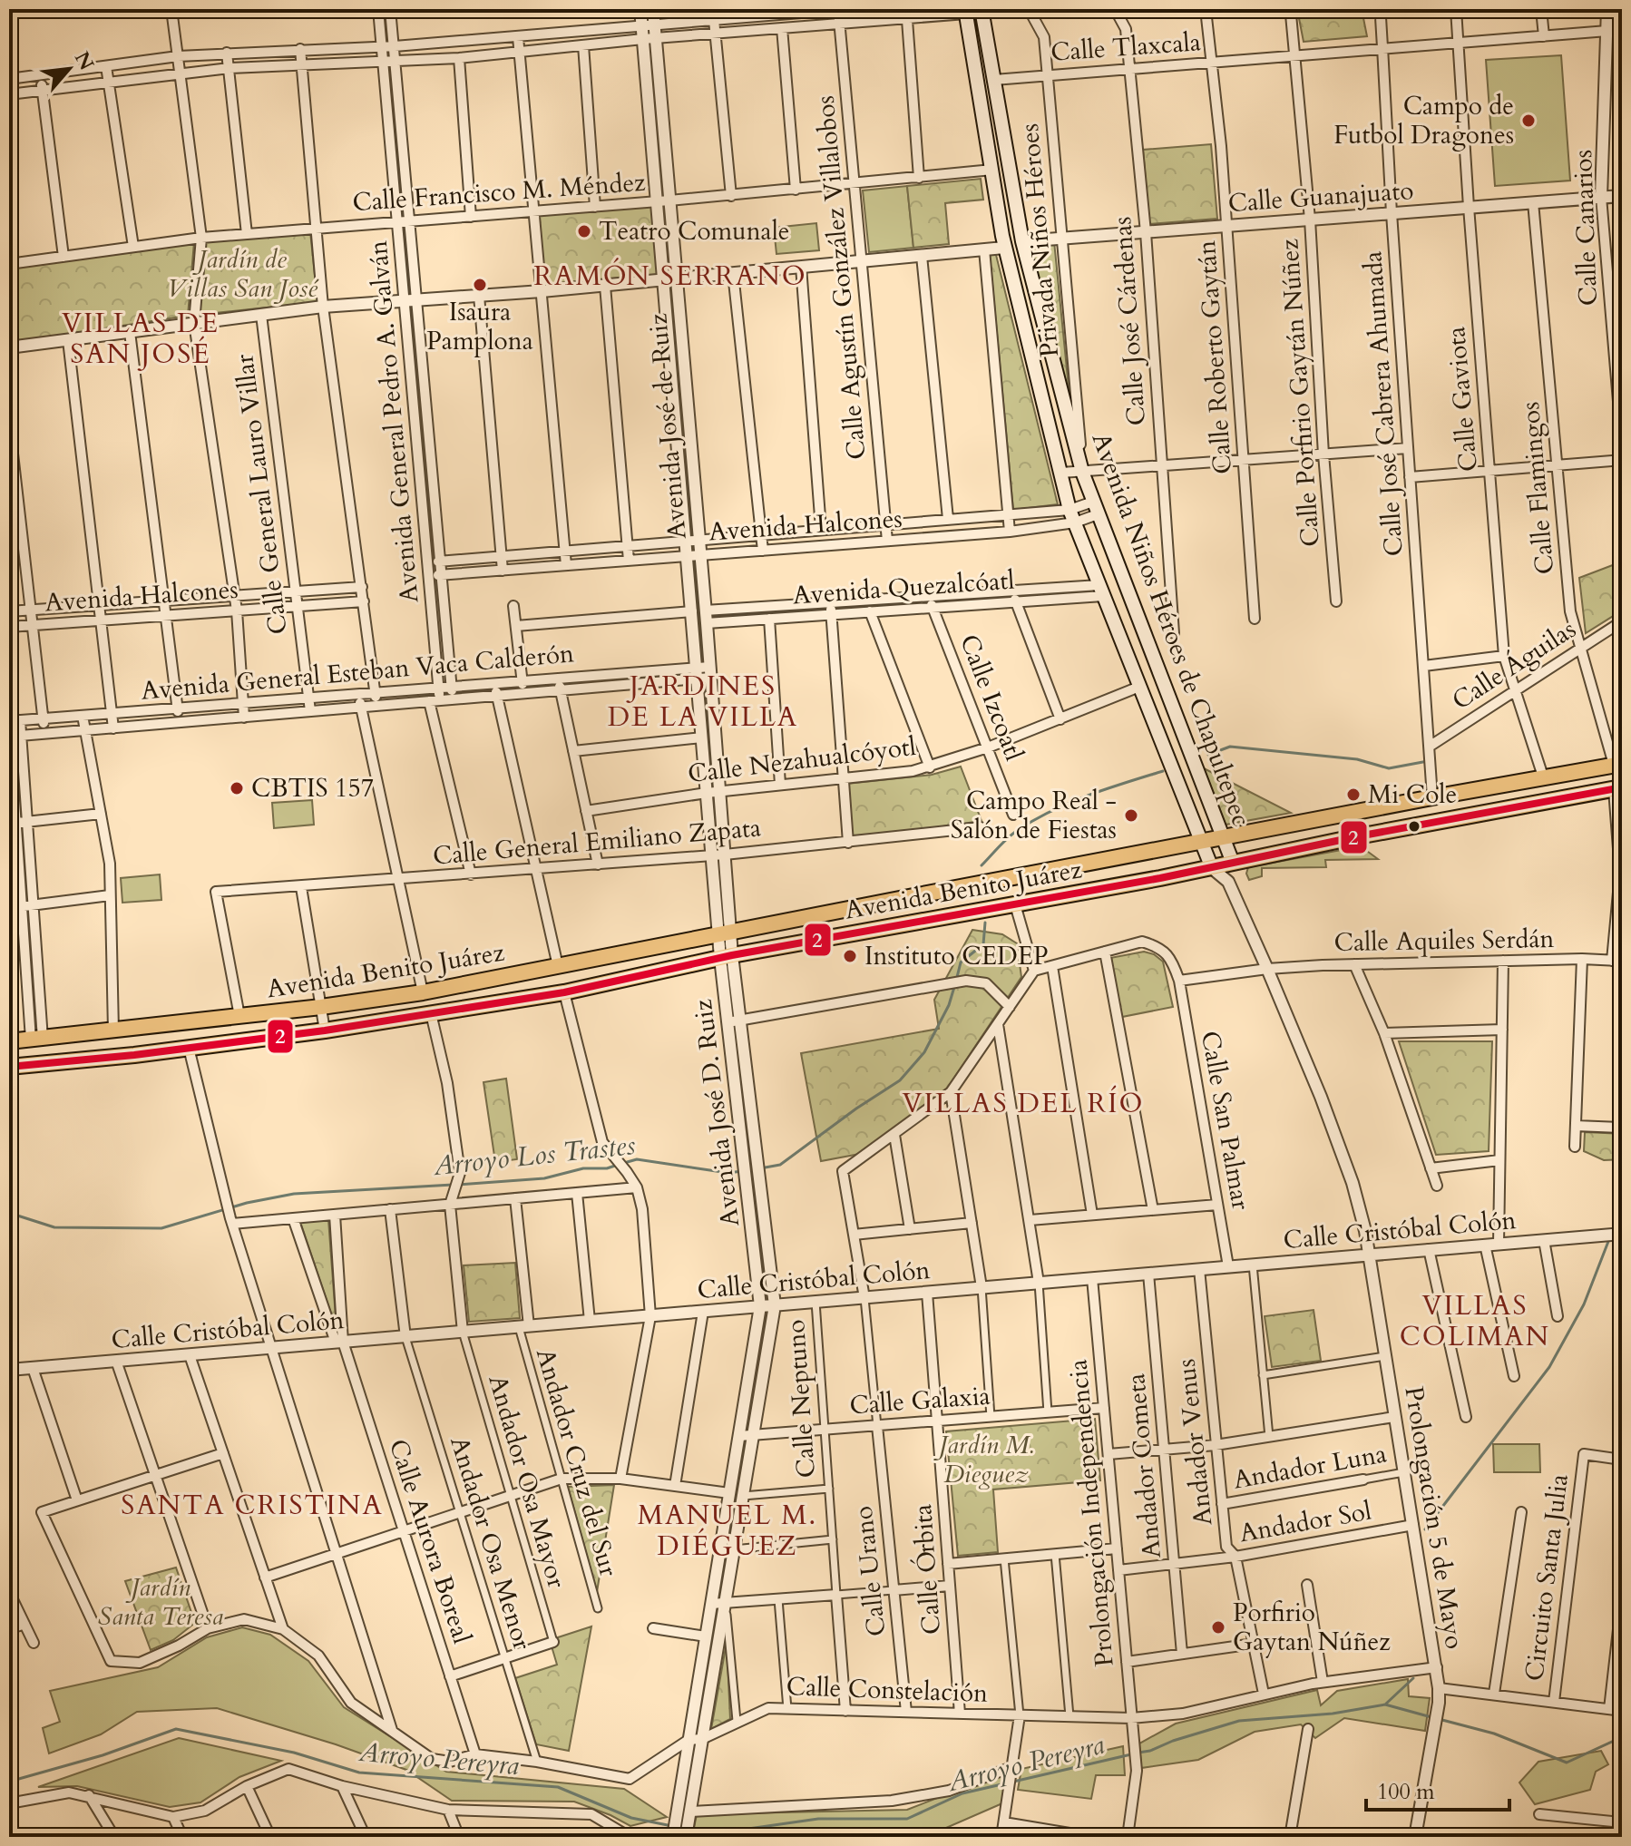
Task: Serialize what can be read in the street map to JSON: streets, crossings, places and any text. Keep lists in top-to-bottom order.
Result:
{
  "streets": {
    "main road": ["Avenida Niños Héroes de Chapultepec", "Avenida Benito Juárez"],
    "street": [
      "Calle Tlaxcala",
      "Calle Francisco M. Méndez",
      "Calle Guanajuato",
      "Calle Canarios",
      "Privada Niños Héroes",
      "Calle Agustín González Villalobos",
      "Calle José Cárdenas",
      "Calle Roberto Gaytán",
      "Calle Porfirio Gaytán Núñez",
      "Calle Gaviota",
      "Calle José Cabrera Ahumada",
      "Avenida General Pedro A. Galván",
      "Avenida José de Ruiz",
      "Calle Flamingos",
      "Calle General Lauro Villar",
      "Avenida Halcones",
      "Avenida Quezalcóatl",
      "Calle Águilas",
      "Avenida General Esteban Vaca Calderón",
      "Calle Izcoatl",
      "Calle Nezahualcóyotl",
      "Calle General Emiliano Zapata",
      "Calle Aquiles Serdán",
      "Avenida José D. Ruiz",
      "Calle San Palmar",
      "Calle Cristóbal Colón",
      "Calle Neptuno",
      "Calle Galaxia",
      "Andador Venus",
      "Andador Cruz del Sur",
      "Andador Cometa",
      "Andador Luna",
      "Andador Osa Mayor",
      "Prolongación Independencia",
      "Prolongación 5 de Mayo",
      "Andador Sol",
      "Calle Aurora Boreal",
      "Andador Osa Menor",
      "Calle Órbita",
      "Calle Urano",
      "Circuito Santa Julia",
      "Calle Constelación"
    ]
  },
  "crossings": [
    ["Calle Tlaxcala", "Calle Canarios"],
    ["Calle Tlaxcala", "Privada Niños Héroes"],
    ["Calle Tlaxcala", "Calle José Cárdenas"],
    ["Calle Tlaxcala", "Calle Roberto Gaytán"],
    ["Calle Tlaxcala", "Calle Porfirio Gaytán Núñez"],
    ["Calle Tlaxcala", "Calle Gaviota"],
    ["Calle Tlaxcala", "Calle José Cabrera Ahumada"],
    ["Calle Tlaxcala", "Avenida Niños Héroes de Chapultepec"],
    ["Calle Francisco M. Méndez", "Calle Agustín González Villalobos"],
    ["Calle Francisco M. Méndez", "Avenida General Pedro A. Galván"],
    ["Calle Francisco M. Méndez", "Avenida José de Ruiz"],
    ["Calle Francisco M. Méndez", "Avenida Niños Héroes de Chapultepec"],
    ["Calle Guanajuato", "Calle Canarios"],
    ["Calle Guanajuato", "Privada Niños Héroes"],
    ["Calle Guanajuato", "Calle José Cárdenas"],
    ["Calle Guanajuato", "Calle Roberto Gaytán"],
    ["Calle Guanajuato", "Calle Porfirio Gaytán Núñez"],
    ["Calle Guanajuato", "Calle Gaviota"],
    ["Calle Guanajuato", "Calle José Cabrera Ahumada"],
    ["Calle Guanajuato", "Calle Flamingos"],
    ["Calle Guanajuato", "Avenida Niños Héroes de Chapultepec"],
    ["Privada Niños Héroes", "Avenida Niños Héroes de Chapultepec"],
    ["Calle Agustín González Villalobos", "Avenida Halcones"],
    ["Calle Gaviota", "Calle Águilas"],
    ["Calle Gaviota", "Avenida Benito Juárez"],
    ["Calle José Cabrera Ahumada", "Calle Águilas"],
    ["Calle José Cabrera Ahumada", "Avenida Benito Juárez"],
    ["Avenida General Pedro A. Galván", "Avenida Halcones"],
    ["Avenida General Pedro A. Galván", "Avenida General Esteban Vaca Calderón"],
    ["Avenida General Pedro A. Galván", "Calle General Emiliano Zapata"],
    ["Avenida José de Ruiz", "Avenida Halcones"],
    ["Avenida José de Ruiz", "Avenida Quezalcóatl"],
    ["Avenida José de Ruiz", "Avenida José D. Ruiz"],
    ["Calle Flamingos", "Calle Águilas"],
    ["Calle Flamingos", "Avenida Benito Juárez"],
    ["Calle General Lauro Villar", "Avenida Halcones"],
    ["Calle General Lauro Villar", "Avenida General Esteban Vaca Calderón"],
    ["Avenida Halcones", "Avenida Niños Héroes de Chapultepec"],
    ["Avenida Quezalcóatl", "Avenida Niños Héroes de Chapultepec"],
    ["Avenida Quezalcóatl", "Calle Izcoatl"],
    ["Avenida Quezalcóatl", "Avenida José D. Ruiz"],
    ["Avenida Niños Héroes de Chapultepec", "Calle Nezahualcóyotl"],
    ["Avenida Niños Héroes de Chapultepec", "Avenida Benito Juárez"],
    ["Avenida Niños Héroes de Chapultepec", "Calle Aquiles Serdán"],
    ["Avenida Niños Héroes de Chapultepec", "Calle Cristóbal Colón"],
    ["Avenida Niños Héroes de Chapultepec", "Prolongación 5 de Mayo"],
    ["Avenida General Esteban Vaca Calderón", "Avenida José D. Ruiz"],
    ["Calle Izcoatl", "Calle Nezahualcóyotl"],
    ["Calle Nezahualcóyotl", "Avenida José D. Ruiz"],
    ["Calle General Emiliano Zapata", "Avenida Benito Juárez"],
    ["Calle General Emiliano Zapata", "Avenida José D. Ruiz"],
    ["Avenida Benito Juárez", "Avenida José D. Ruiz"],
    ["Calle Aquiles Serdán", "Calle San Palmar"],
    ["Avenida José D. Ruiz", "Calle Cristóbal Colón"],
    ["Avenida José D. Ruiz", "Calle Galaxia"],
    ["Avenida José D. Ruiz", "Calle Constelación"],
    ["Calle San Palmar", "Calle Cristóbal Colón"],
    ["Calle Cristóbal Colón", "Calle Neptuno"],
    ["Calle Cristóbal Colón", "Andador Venus"],
    ["Calle Cristóbal Colón", "Andador Cruz del Sur"],
    ["Calle Cristóbal Colón", "Andador Cometa"],
    ["Calle Cristóbal Colón", "Andador Osa Mayor"],
    ["Calle Cristóbal Colón", "Prolongación Independencia"],
    ["Calle Cristóbal Colón", "Prolongación 5 de Mayo"],
    ["Calle Cristóbal Colón", "Calle Aurora Boreal"],
    ["Calle Cristóbal Colón", "Andador Osa Menor"],
    ["Calle Cristóbal Colón", "Calle Órbita"],
    ["Calle Neptuno", "Calle Galaxia"],
    ["Calle Neptuno", "Calle Constelación"],
    ["Calle Galaxia", "Prolongación Independencia"],
    ["Calle Galaxia", "Calle Órbita"],
    ["Calle Galaxia", "Calle Urano"],
    ["Andador Venus", "Andador Luna"],
    ["Andador Venus", "Andador Sol"],
    ["Andador Venus", "Calle Constelación"],
    ["Andador Cometa", "Andador Sol"],
    ["Andador Luna", "Prolongación 5 de Mayo"],
    ["Prolongación Independencia", "Andador Sol"],
    ["Prolongación Independencia", "Calle Constelación"],
    ["Prolongación 5 de Mayo", "Andador Sol"],
    ["Prolongación 5 de Mayo", "Calle Constelación"],
    ["Calle Aurora Boreal", "Calle Constelación"],
    ["Andador Osa Menor", "Calle Constelación"],
    ["Calle Órbita", "Calle Constelación"],
    ["Calle Urano", "Calle Constelación"]
  ],
  "districts": [
    "RAMÓN SERRANO",
    "VILLAS DE SAN JOSÉ",
    "JARDINES DE LA VILLA",
    "VILLAS DEL RÍO",
    "VILLAS COLIMAN",
    "SANTA CRISTINA",
    "MANUEL M. DIÉGUEZ"
  ],
  "water": ["Arroyo Los Trastes", "Arroyo Pereyra"],
  "parks": ["Jardín de Villas San José", "Jardín M. Dieguez", "Jardín Santa Teresa"],
  "places": [
    "Campo de Futbol Dragones",
    "Teatro Comunale",
    "Isaura Pamplona",
    "CBTIS 157",
    "Mi Cole",
    "Campo Real - Salón de Fiestas",
    "Instituto CEDEP",
    "Porfirio Gaytan Núñez"
  ],
  "lines": ["transit line 2"],
  "scale_bar": "100 m",
  "north": "top right"
}
